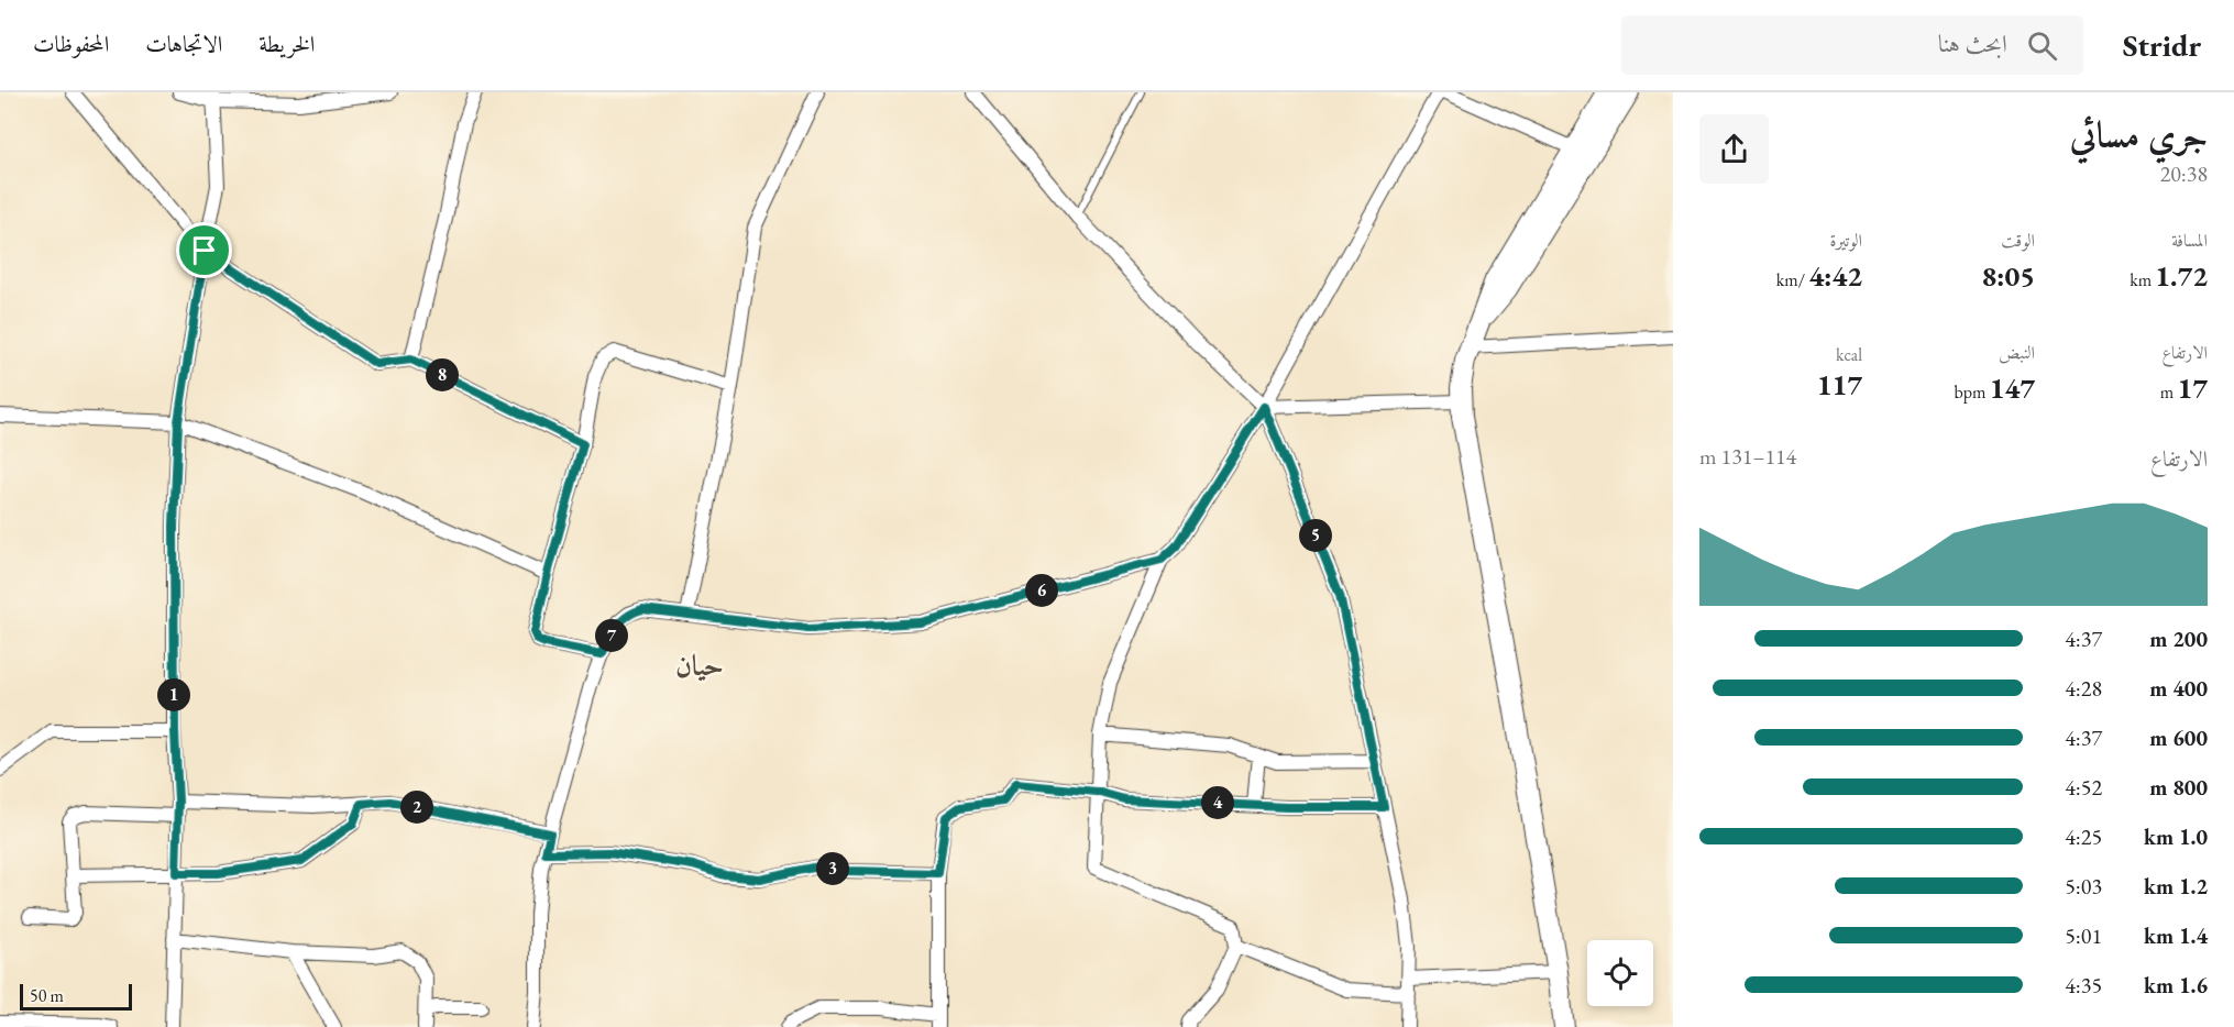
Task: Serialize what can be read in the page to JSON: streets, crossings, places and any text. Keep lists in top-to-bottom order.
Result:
{
  "districts": ["حيان"],
  "scale_bar": "50 m",
  "page": {
    "header": "Stridr",
    "search": "ابحث هنا",
    "nav": ["الخريطة", "الاتجاهات", "المحفوظات"],
    "heading": ["جري مسائي", "20:38"],
    "stats": [
      ["المسافة", "1.72 km"],
      ["الوقت", "8:05"],
      ["الوتيرة", "4:42 /km"],
      ["الارتفاع", "17 m"],
      ["النبض", "147 bpm"],
      ["kcal", "117"]
    ],
    "pins": [
      "8",
      "5",
      "6",
      "7",
      "1",
      "4",
      "2",
      "3"
    ],
    "chart": ["الارتفاع", "114–131 m"],
    "list": [
      {
        "name": "200 m",
        "note": "4:37"
      },
      {
        "name": "400 m",
        "note": "4:28"
      },
      {
        "name": "600 m",
        "note": "4:37"
      },
      {
        "name": "800 m",
        "note": "4:52"
      },
      {
        "name": "1.0 km",
        "note": "4:25"
      },
      {
        "name": "1.2 km",
        "note": "5:03"
      },
      {
        "name": "1.4 km",
        "note": "5:01"
      },
      {
        "name": "1.6 km",
        "note": "4:35"
      }
    ],
    "scale": "50 m"
  }
}
